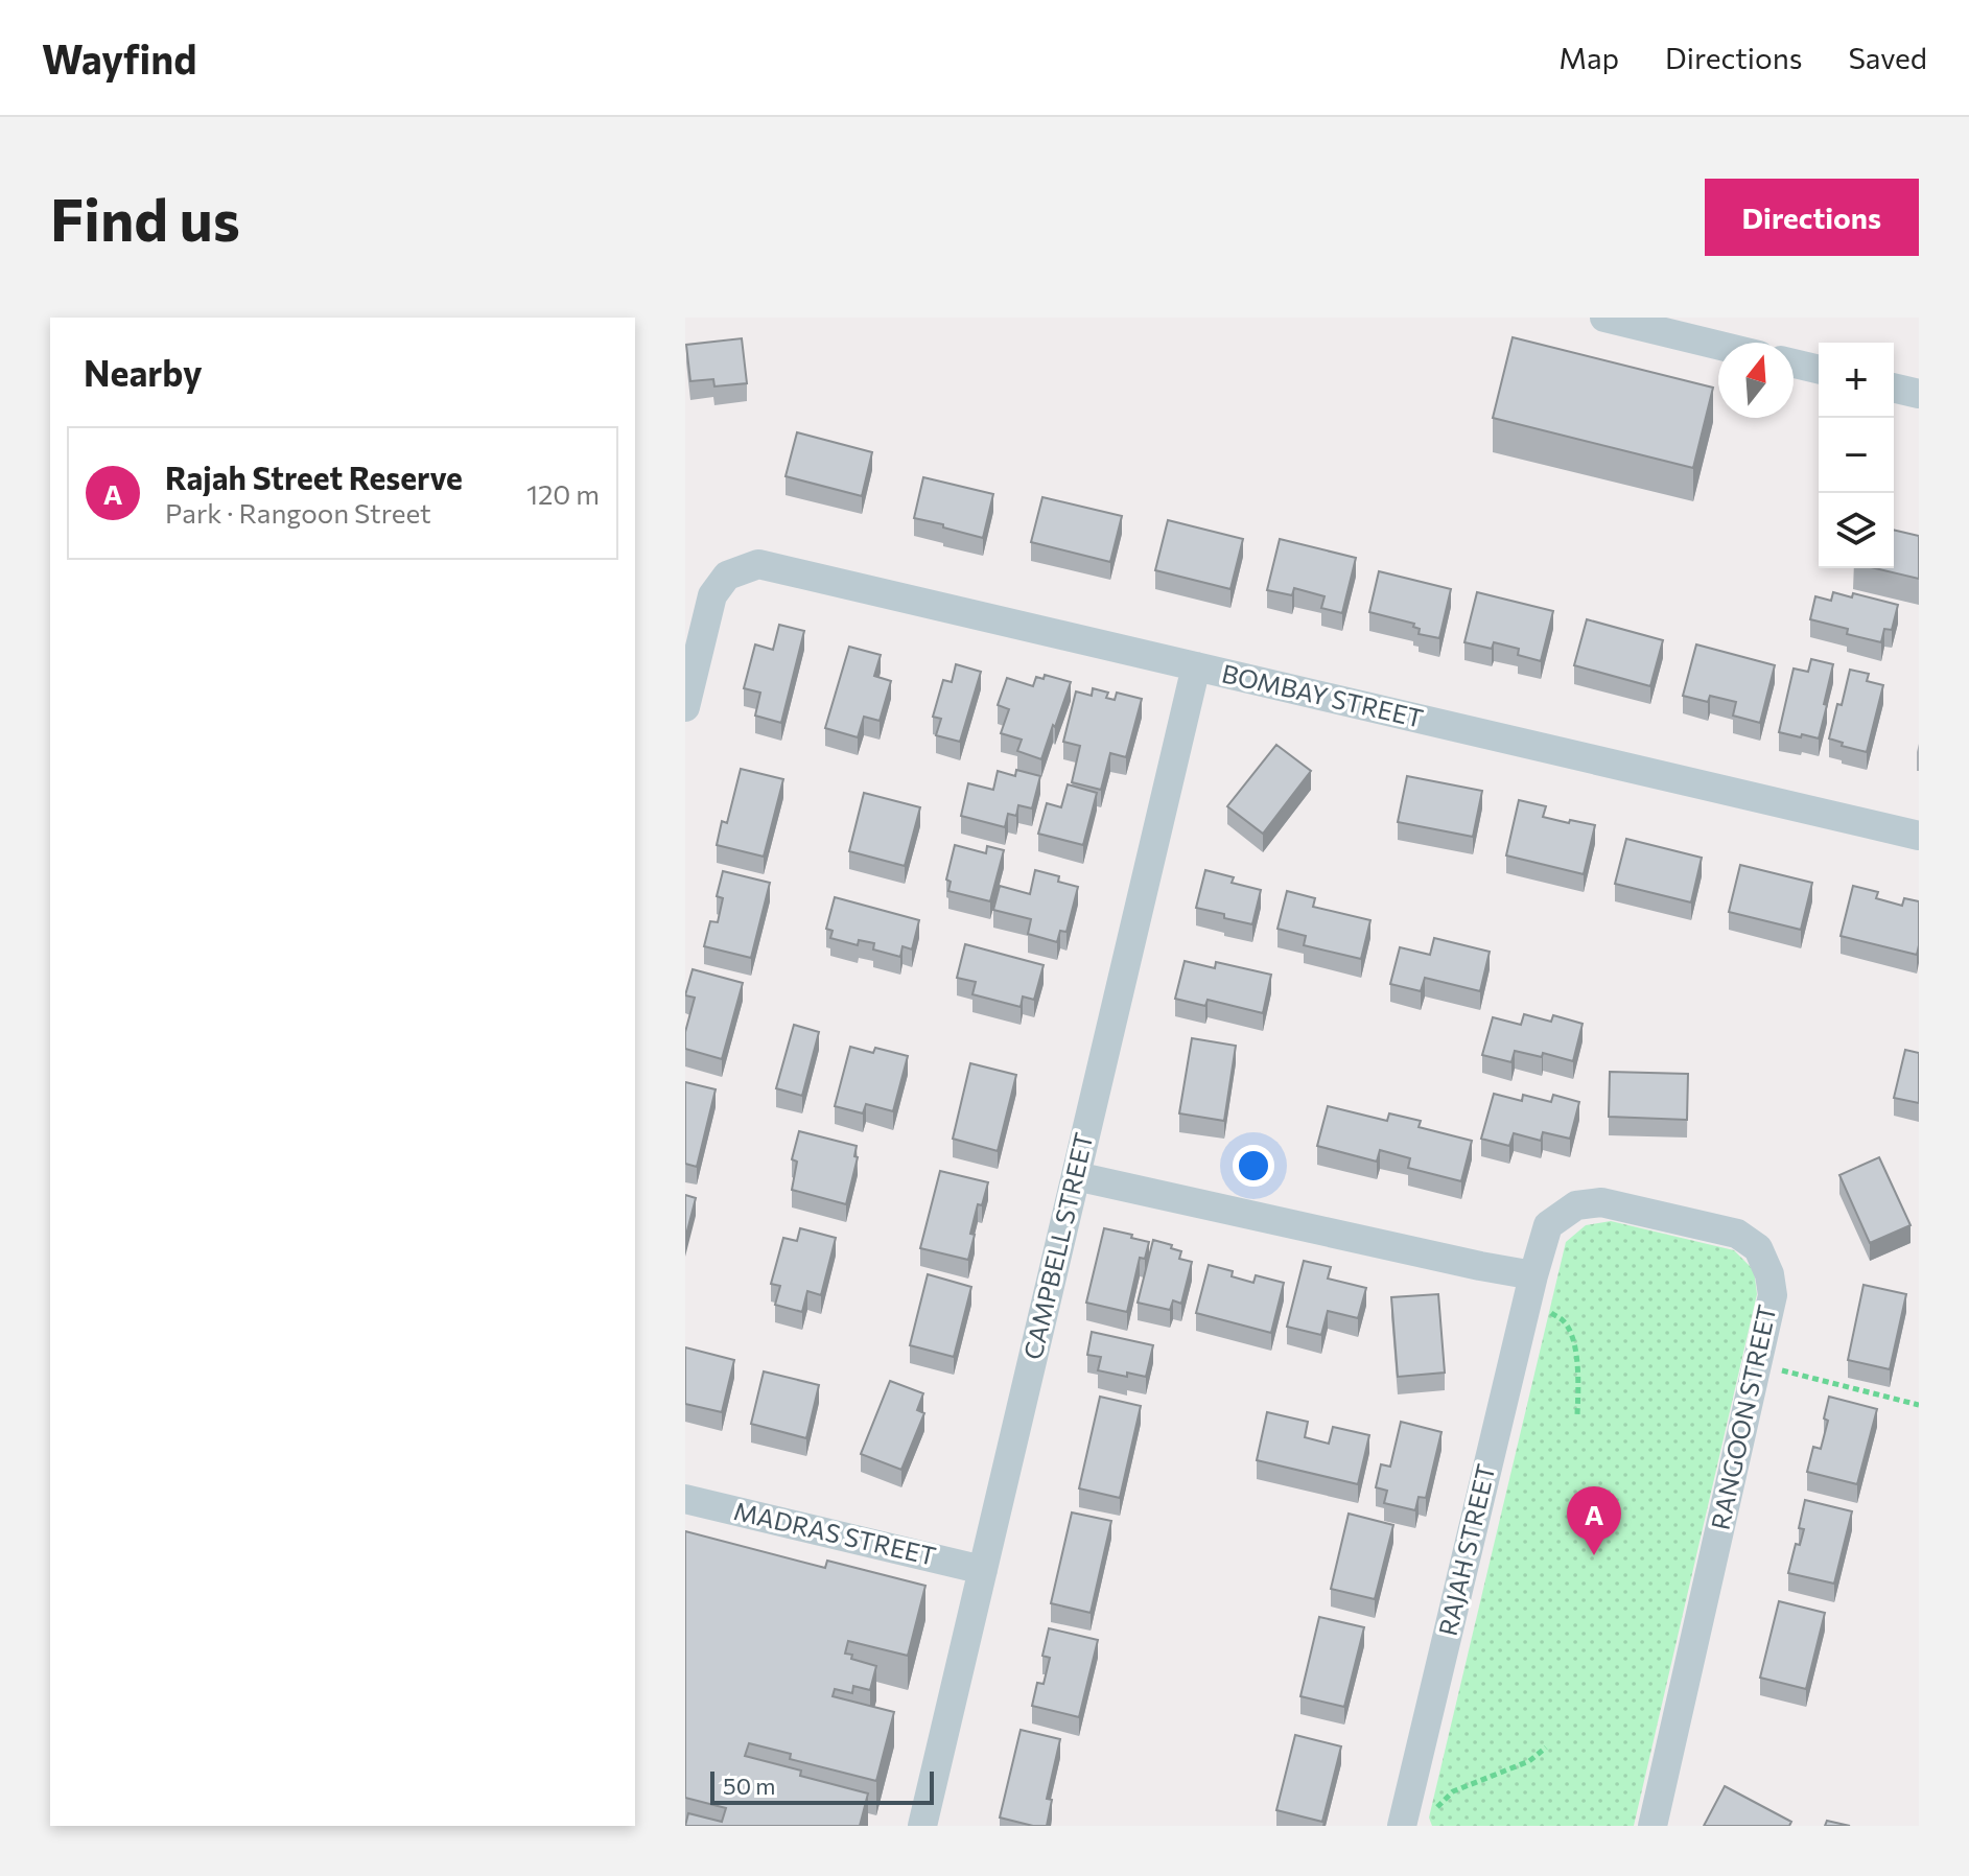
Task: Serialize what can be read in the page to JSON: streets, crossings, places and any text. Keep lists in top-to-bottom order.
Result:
{
  "streets": {
    "street": [
      "BOMBAY STREET",
      "CAMPBELL STREET",
      "RANGOON STREET",
      "MADRAS STREET",
      "RAJAH STREET"
    ]
  },
  "crossings": [
    ["BOMBAY STREET", "CAMPBELL STREET"],
    ["CAMPBELL STREET", "MADRAS STREET"],
    ["RANGOON STREET", "RAJAH STREET"]
  ],
  "scale_bar": "50 m",
  "north": "top",
  "page": {
    "header": "Wayfind",
    "nav": ["Map", "Directions", "Saved"],
    "buttons": "Directions",
    "title": "Find us",
    "heading": "Nearby",
    "map_buttons": ["+", "−"],
    "list": [
      {
        "mark": "A",
        "name": "Rajah Street Reserve",
        "note": "Park · Rangoon Street",
        "value": "120 m"
      }
    ],
    "pins": "A",
    "scale": "50 m"
  }
}
